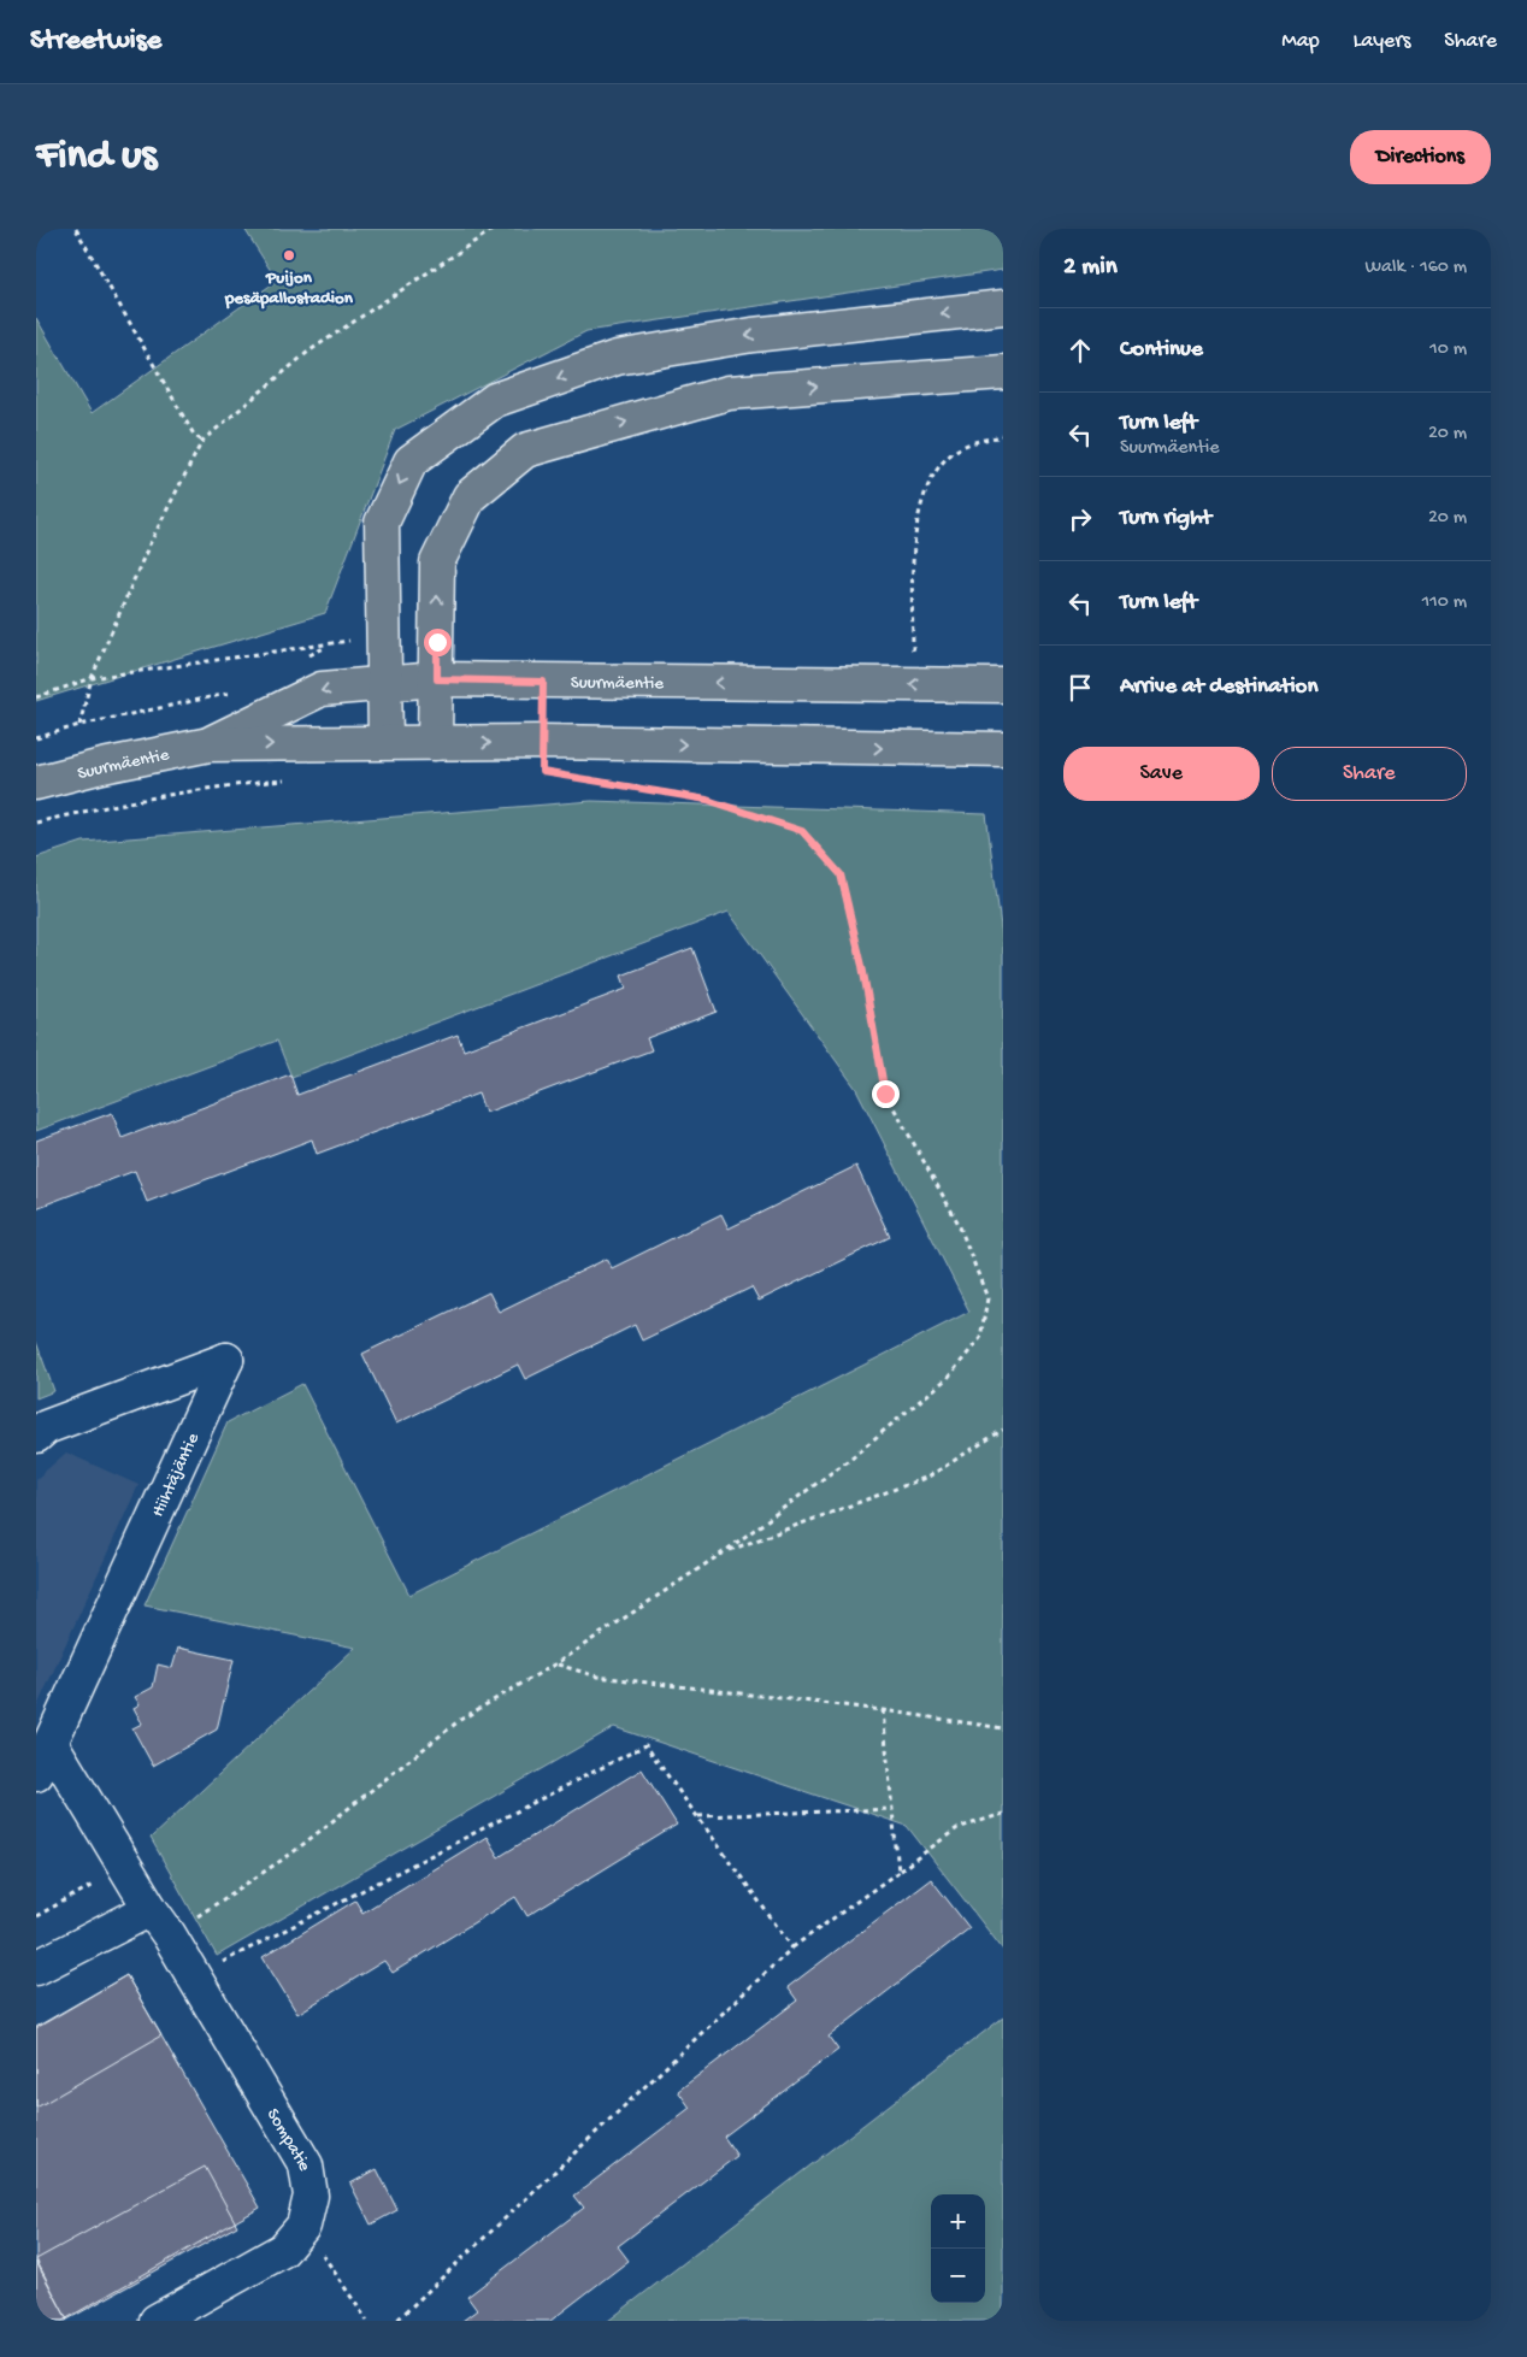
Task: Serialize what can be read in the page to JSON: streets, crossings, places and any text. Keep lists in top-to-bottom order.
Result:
{
  "streets": {
    "main road": ["Suurmäentie"],
    "street": ["Hiihtäjäntie", "Sompatie"]
  },
  "crossings": [
    ["Hiihtäjäntie", "Sompatie"]
  ],
  "places": ["Puijon pesäpallostadion"],
  "page": {
    "header": "Streetwise",
    "nav": ["Map", "Layers", "Share"],
    "buttons": [
      "Directions",
      ["Save", "Share"]
    ],
    "title": "Find us",
    "heading": ["2 min", "Walk · 160 m"],
    "list": [
      ["Continue", "10 m"],
      ["Turn left", "Suurmäentie", "20 m"],
      ["Turn right", "20 m"],
      ["Turn left", "110 m"],
      "Arrive at destination"
    ],
    "map_buttons": ["+", "−"]
  }
}
